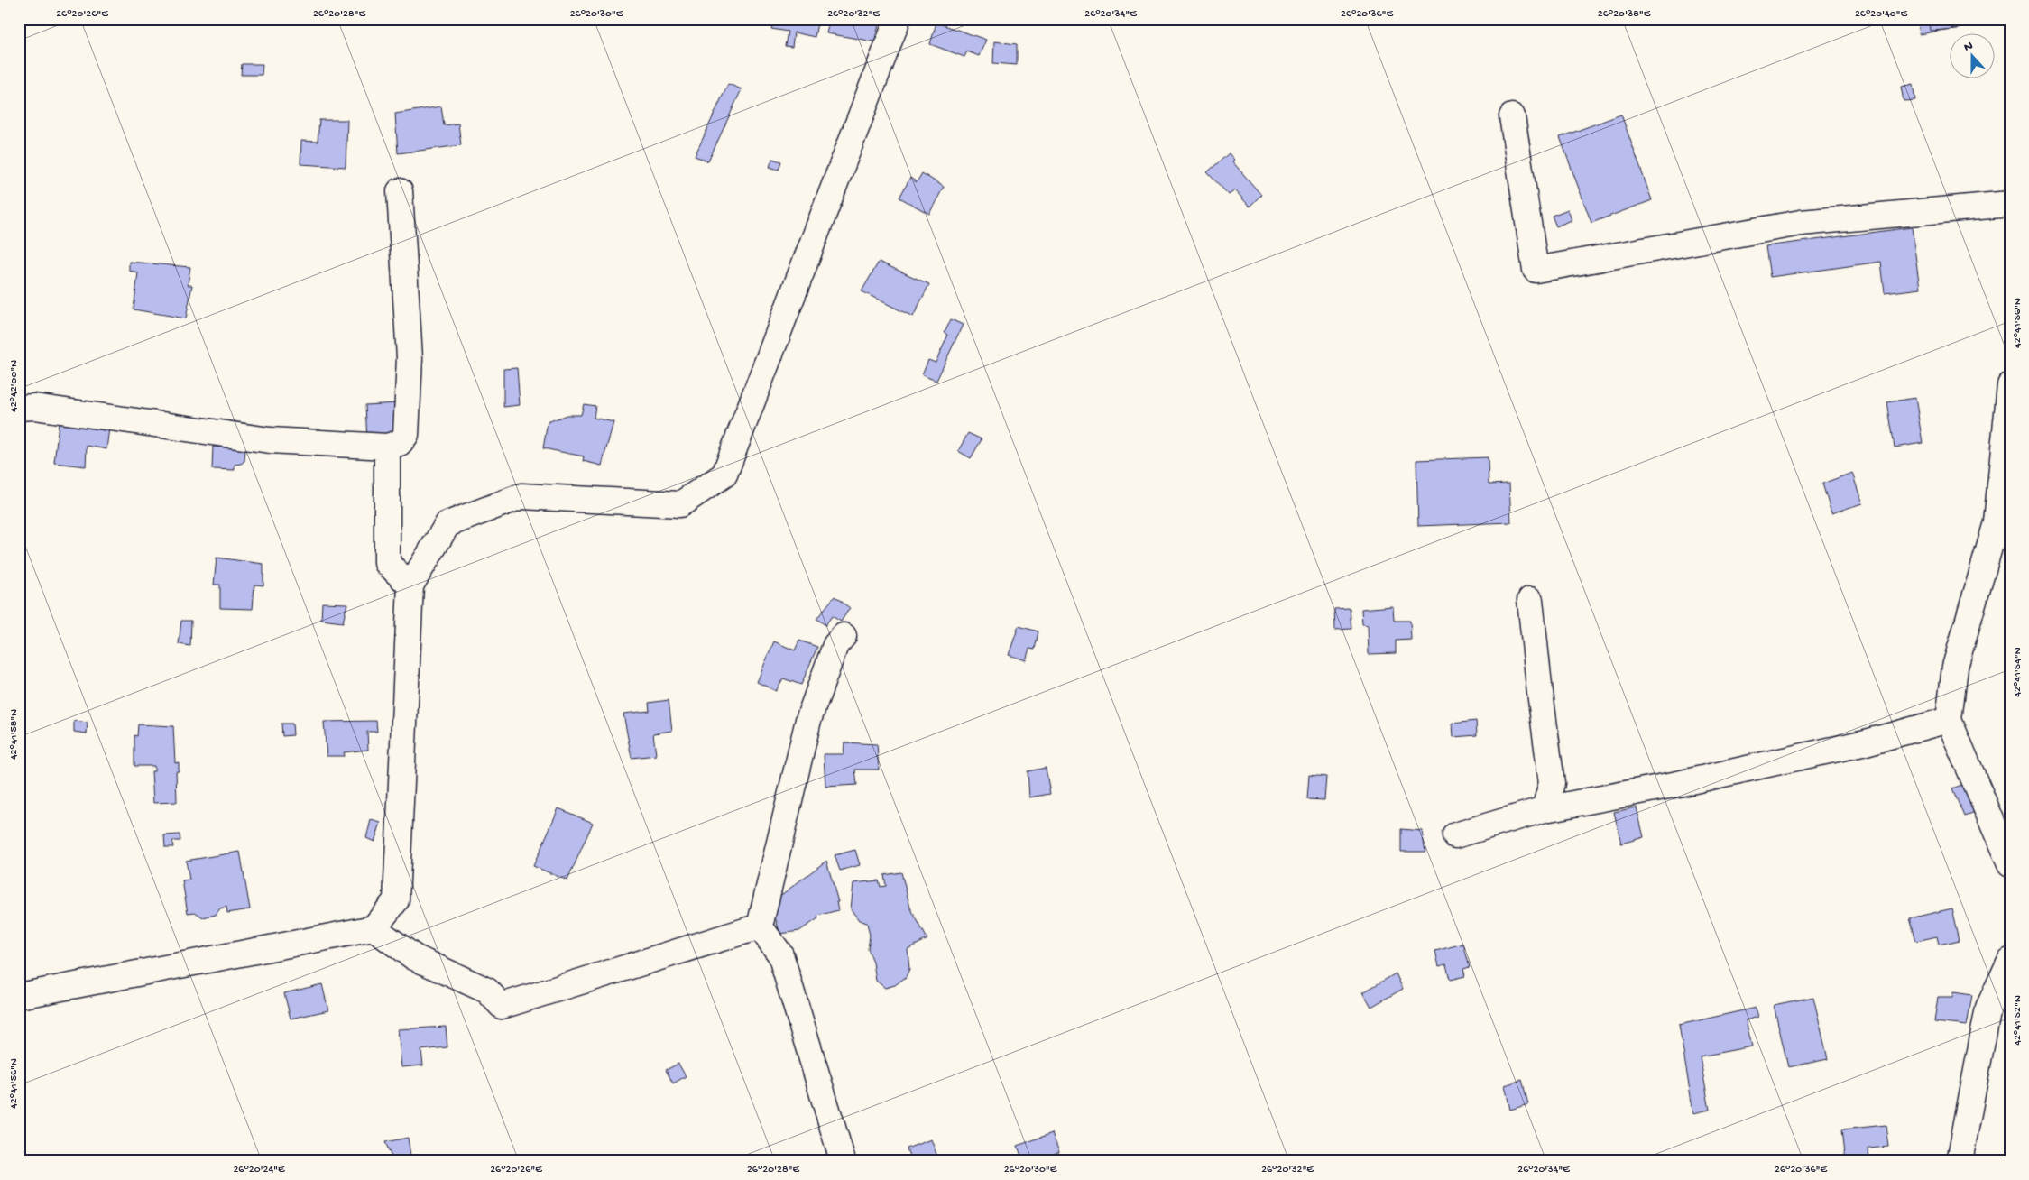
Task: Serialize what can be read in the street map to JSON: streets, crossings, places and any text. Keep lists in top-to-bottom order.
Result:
{
  "north": "top",
  "coordinates": [
    "26°20'26\"E",
    "26°20'28\"E",
    "26°20'30\"E",
    "26°20'32\"E",
    "26°20'34\"E",
    "26°20'36\"E",
    "26°20'38\"E",
    "26°20'40\"E",
    "42°41'56\"N",
    "42°42'00\"N",
    "42°41'54\"N",
    "42°41'58\"N",
    "42°41'52\"N",
    "26°20'24\"E"
  ]
}
